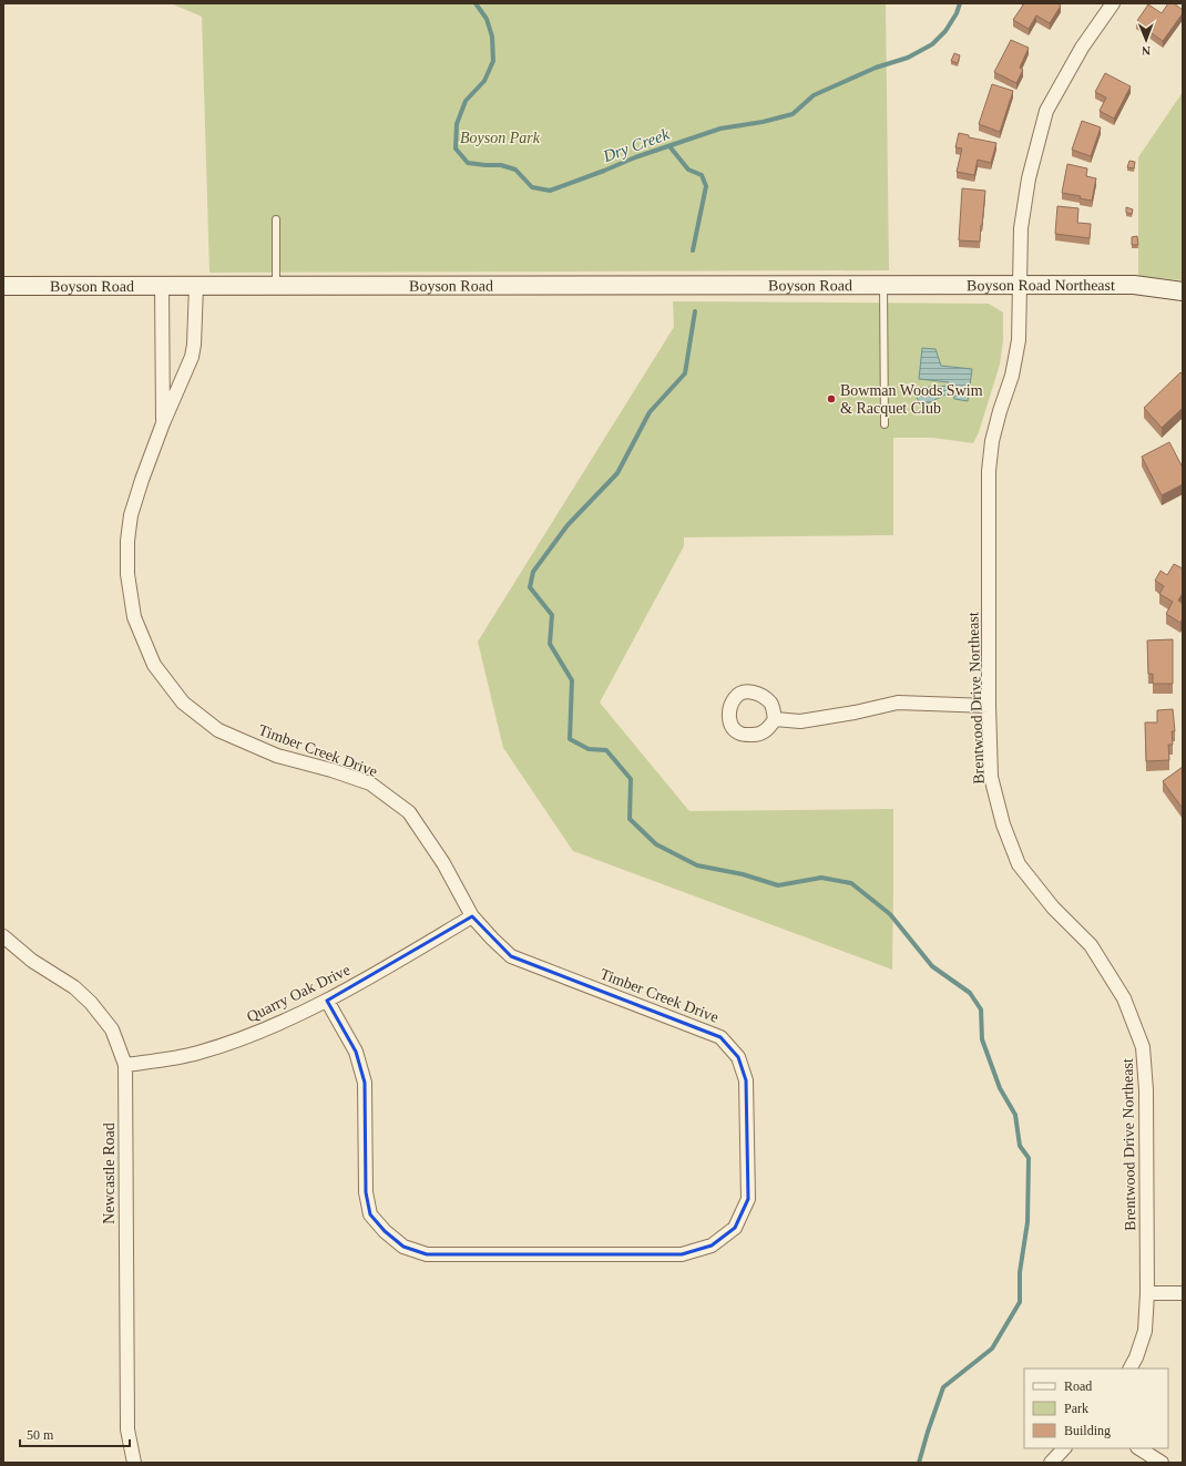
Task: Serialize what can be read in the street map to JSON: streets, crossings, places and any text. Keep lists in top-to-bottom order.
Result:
{
  "streets": {
    "street": [
      "Boyson Road",
      "Boyson Road Northeast",
      "Brentwood Drive Northeast",
      "Timber Creek Drive",
      "Quarry Oak Drive",
      "Newcastle Road"
    ]
  },
  "crossings": [
    ["Boyson Road", "Boyson Road Northeast"],
    ["Boyson Road", "Timber Creek Drive"],
    ["Boyson Road Northeast", "Brentwood Drive Northeast"],
    ["Timber Creek Drive", "Quarry Oak Drive"],
    ["Quarry Oak Drive", "Newcastle Road"]
  ],
  "water": ["Dry Creek"],
  "parks": ["Boyson Park"],
  "places": ["Bowman Woods Swim & Racquet Club"],
  "legend": ["Road", "Park", "Building"],
  "scale_bar": "50 m",
  "north": "bottom"
}
